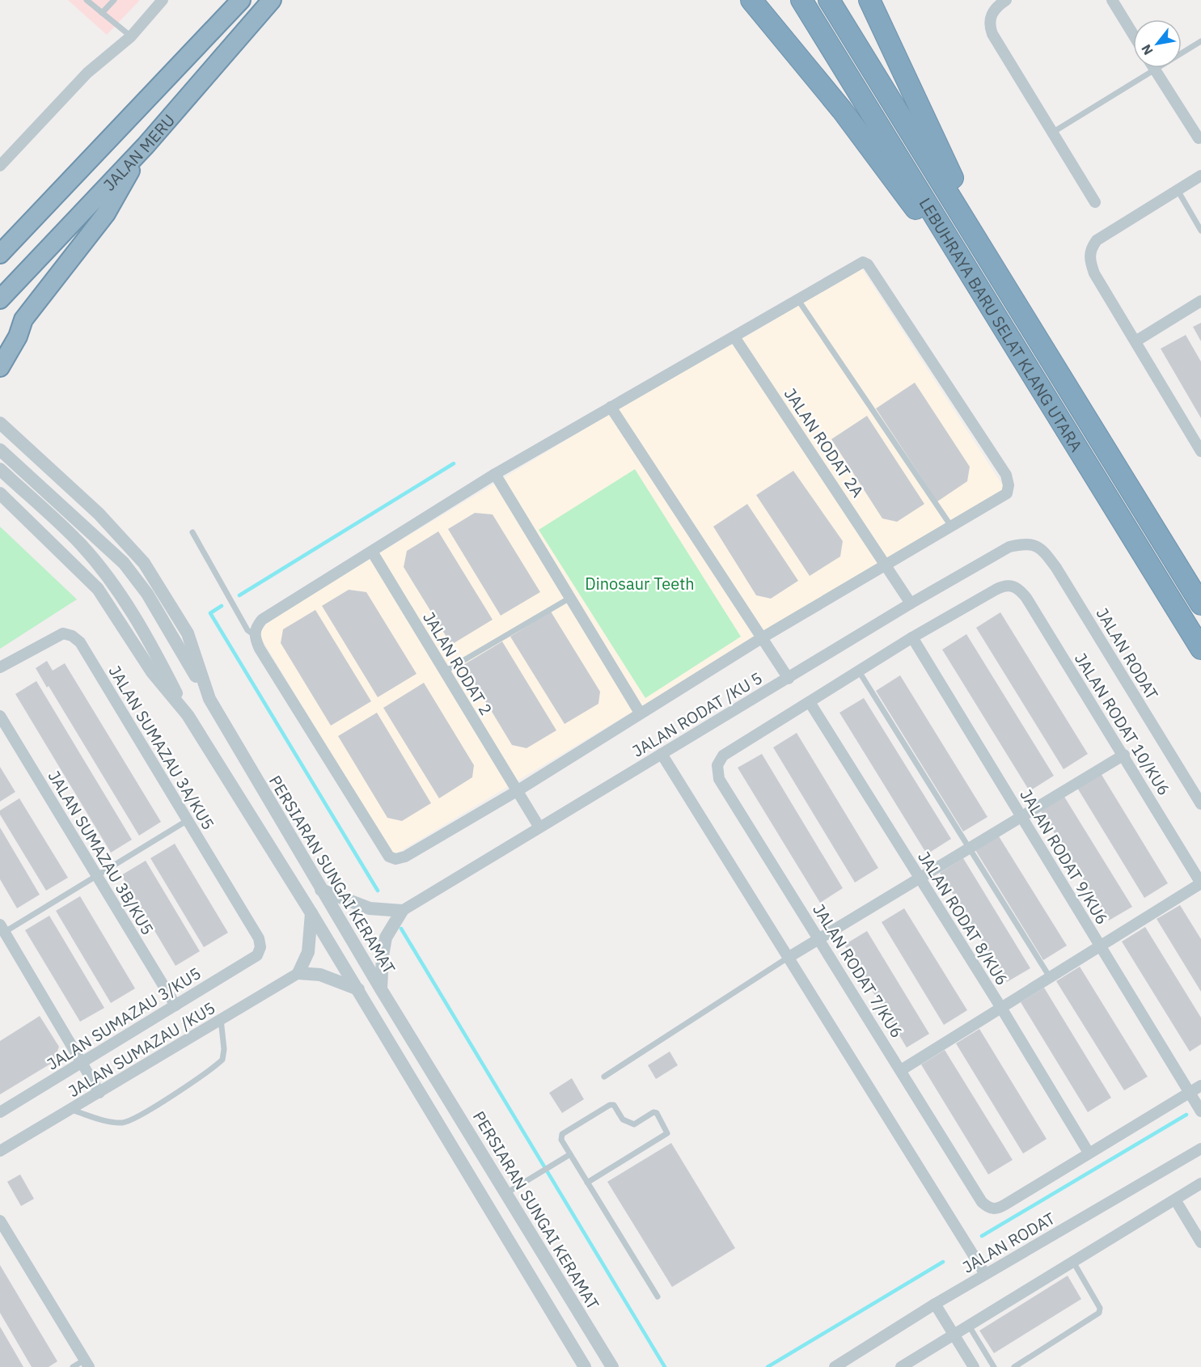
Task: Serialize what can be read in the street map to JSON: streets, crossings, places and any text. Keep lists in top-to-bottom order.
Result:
{
  "streets": {
    "highway": ["JALAN MERU", "LEBUHRAYA BARU SELAT KLANG UTARA"],
    "street": [
      "JALAN RODAT 2A",
      "JALAN RODAT",
      "JALAN RODAT 2",
      "JALAN RODAT /KU 5",
      "JALAN RODAT 10/KU6",
      "JALAN SUMAZAU 3A/KU5",
      "JALAN SUMAZAU 3B/KU5",
      "JALAN RODAT 9/KU6",
      "PERSIARAN SUNGAI KERAMAT",
      "JALAN RODAT 8/KU6",
      "JALAN RODAT 7/KU6",
      "JALAN SUMAZAU 3/KU5",
      "JALAN SUMAZAU /KU5"
    ]
  },
  "crossings": [
    ["JALAN RODAT 2A", "JALAN RODAT /KU 5"],
    ["JALAN RODAT", "JALAN RODAT /KU 5"],
    ["JALAN RODAT 2", "JALAN RODAT /KU 5"],
    ["JALAN RODAT 10/KU6", "JALAN RODAT 9/KU6"],
    ["JALAN SUMAZAU 3A/KU5", "JALAN SUMAZAU 3/KU5"],
    ["JALAN SUMAZAU 3B/KU5", "JALAN SUMAZAU 3/KU5"],
    ["JALAN RODAT 8/KU6", "JALAN RODAT 7/KU6"]
  ],
  "parks": ["Dinosaur Teeth"],
  "north": "bottom left"
}
